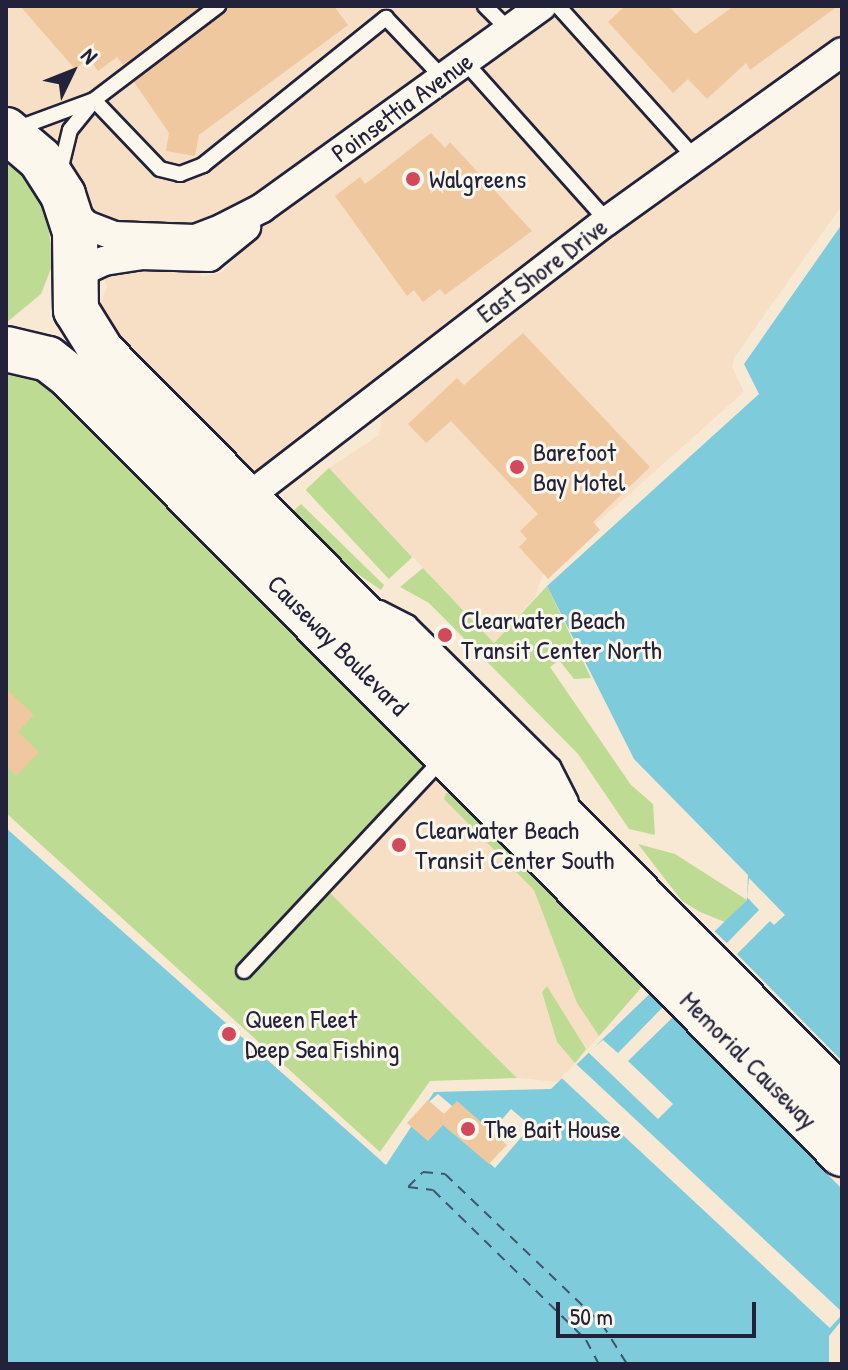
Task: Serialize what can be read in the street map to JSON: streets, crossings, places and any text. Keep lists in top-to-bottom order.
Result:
{
  "streets": {
    "main road": ["Causeway Boulevard", "Memorial Causeway"],
    "street": ["Poinsettia Avenue", "East Shore Drive"]
  },
  "crossings": [
    ["Poinsettia Avenue", "Causeway Boulevard"],
    ["East Shore Drive", "Causeway Boulevard"],
    ["Causeway Boulevard", "Memorial Causeway"]
  ],
  "places": [
    "Walgreens",
    "Barefoot Bay Motel",
    "Clearwater Beach Transit Center North",
    "Clearwater Beach Transit Center South",
    "Queen Fleet Deep Sea Fishing",
    "The Bait House"
  ],
  "scale_bar": "50 m",
  "north": "top right"
}
